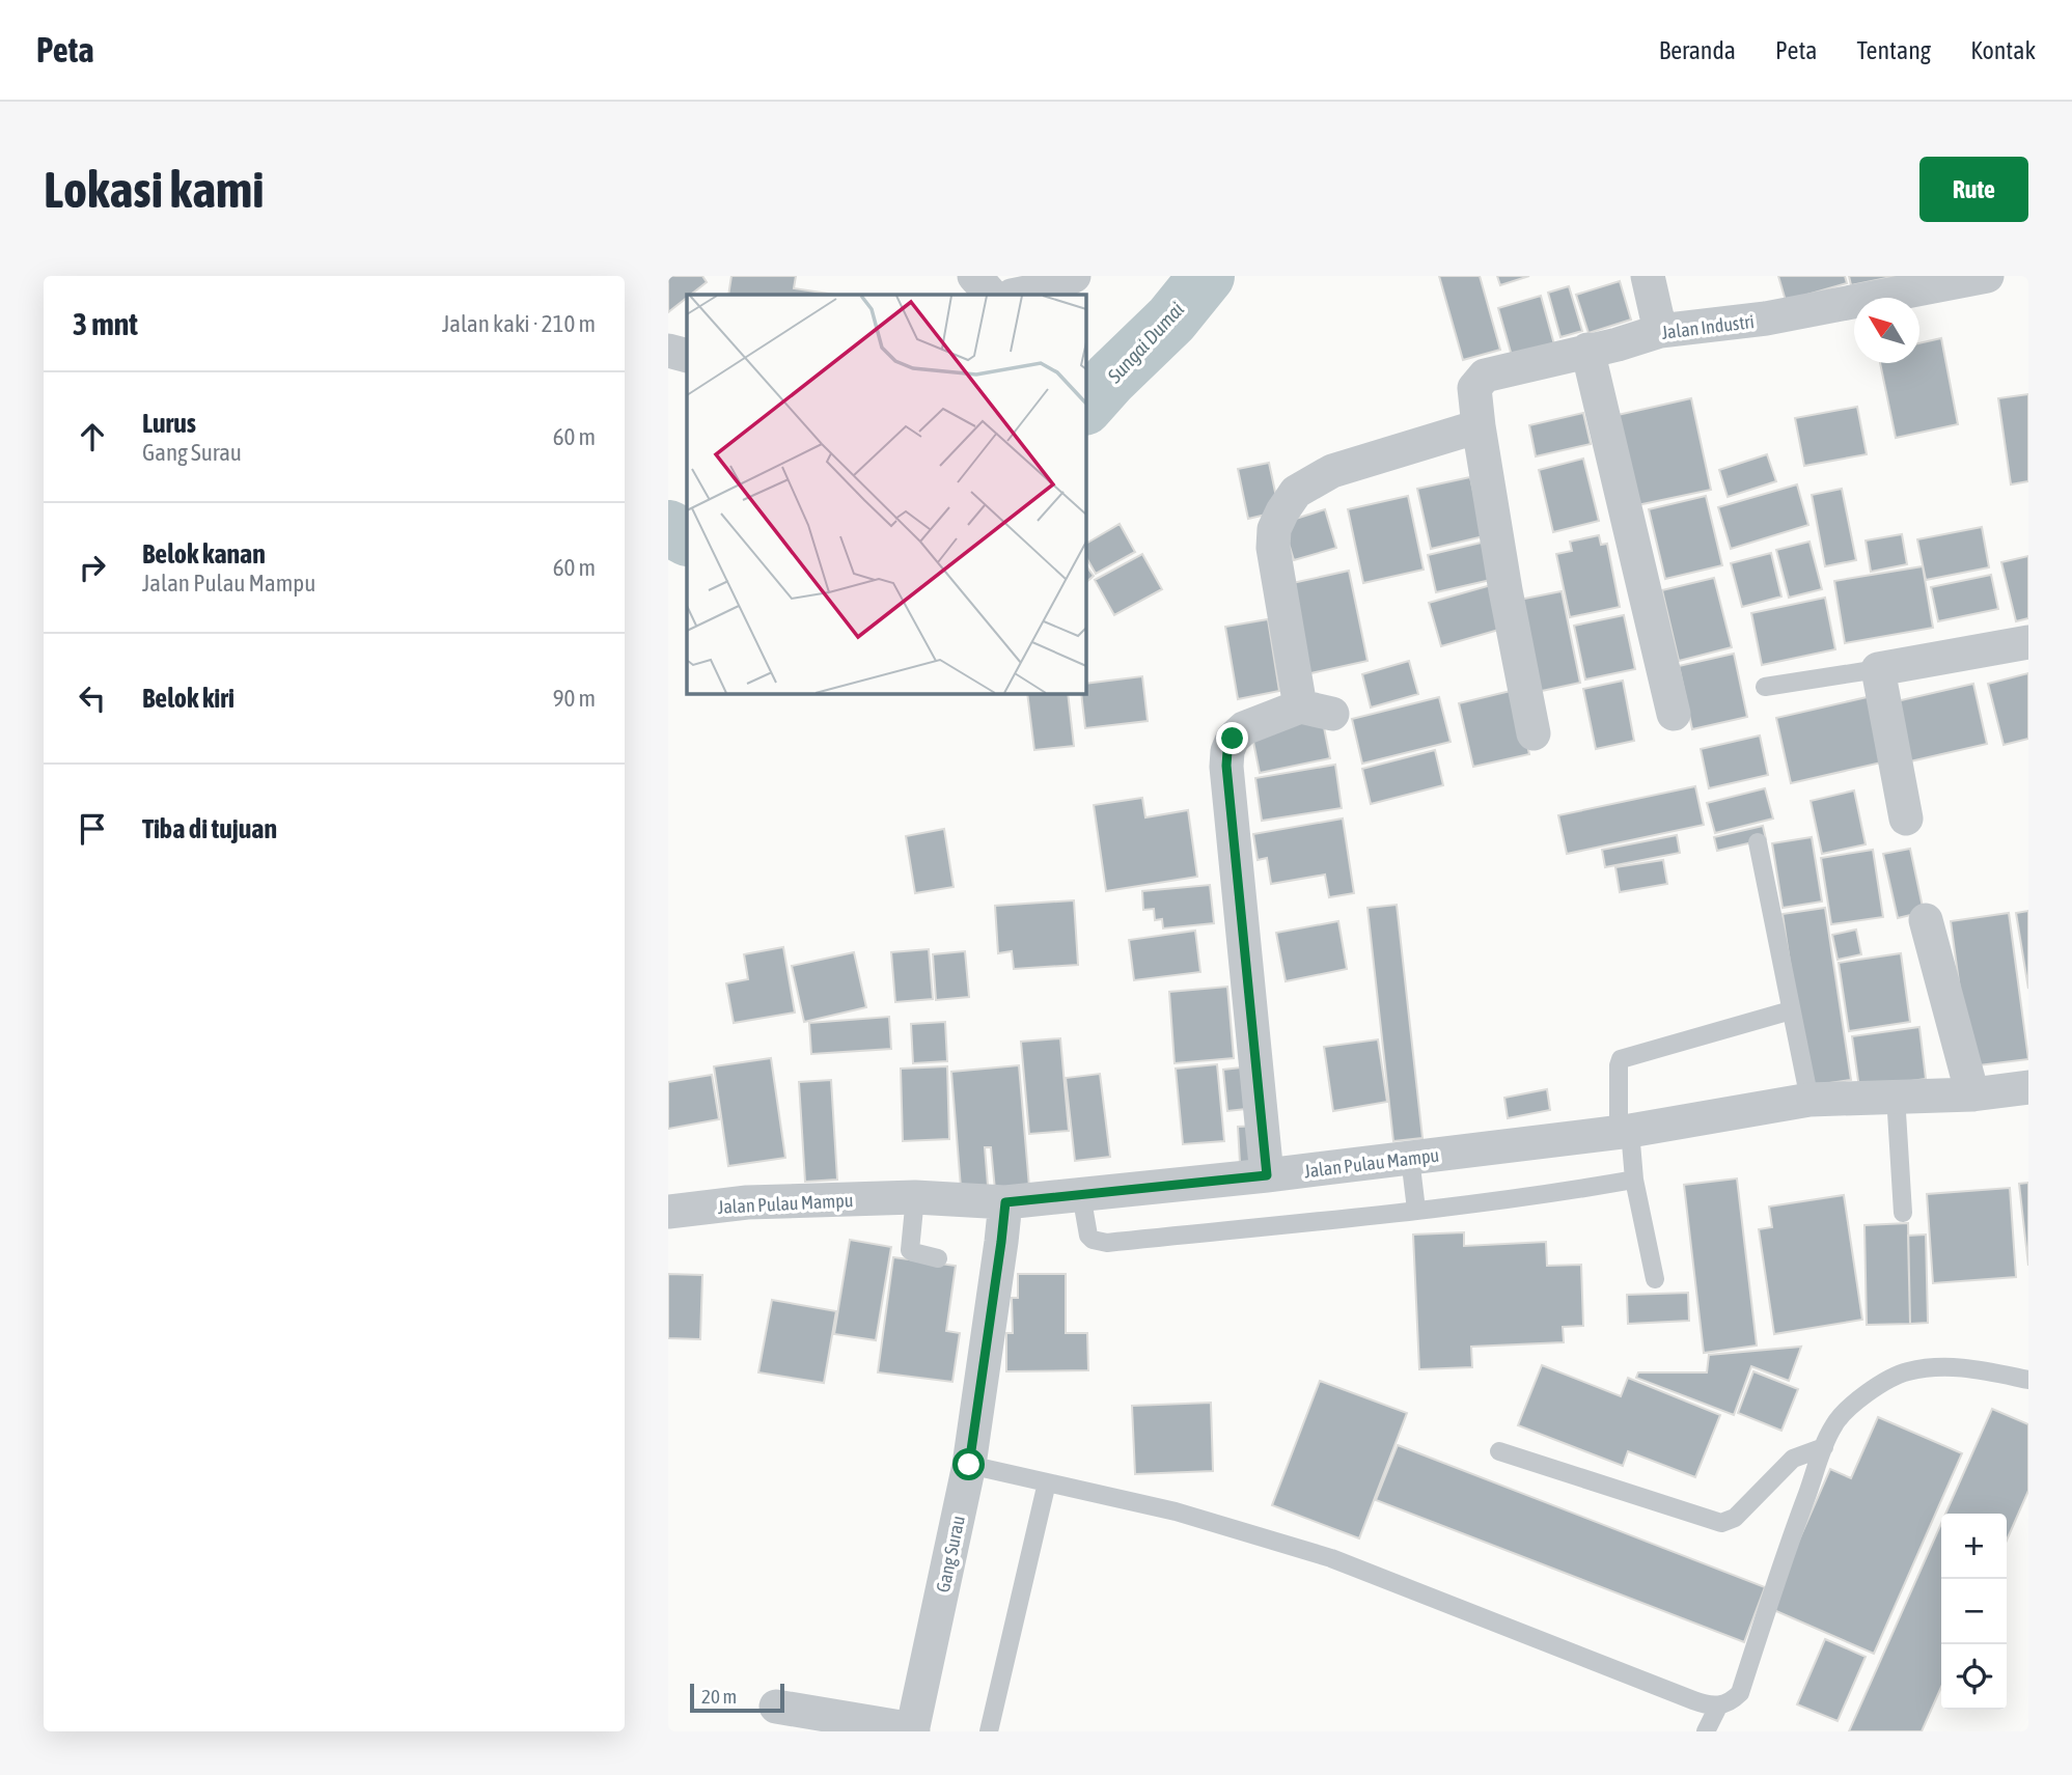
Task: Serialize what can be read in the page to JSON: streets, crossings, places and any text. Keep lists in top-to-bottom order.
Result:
{
  "streets": {
    "street": ["Jalan Industri", "Jalan Pulau Mampu", "Gang Surau"]
  },
  "crossings": [
    ["Jalan Pulau Mampu", "Gang Surau"]
  ],
  "water": ["Sungai Dumai"],
  "scale_bar": "20 m",
  "north": "top left",
  "page": {
    "header": "Peta",
    "nav": [
      "Beranda",
      "Peta",
      "Tentang",
      "Kontak"
    ],
    "buttons": "Rute",
    "title": "Lokasi kami",
    "heading": ["3 mnt", "Jalan kaki · 210 m"],
    "list": [
      ["Lurus", "Gang Surau", "60 m"],
      ["Belok kanan", "Jalan Pulau Mampu", "60 m"],
      ["Belok kiri", "90 m"],
      "Tiba di tujuan"
    ],
    "map_buttons": ["+", "−"],
    "scale": "20 m"
  }
}
